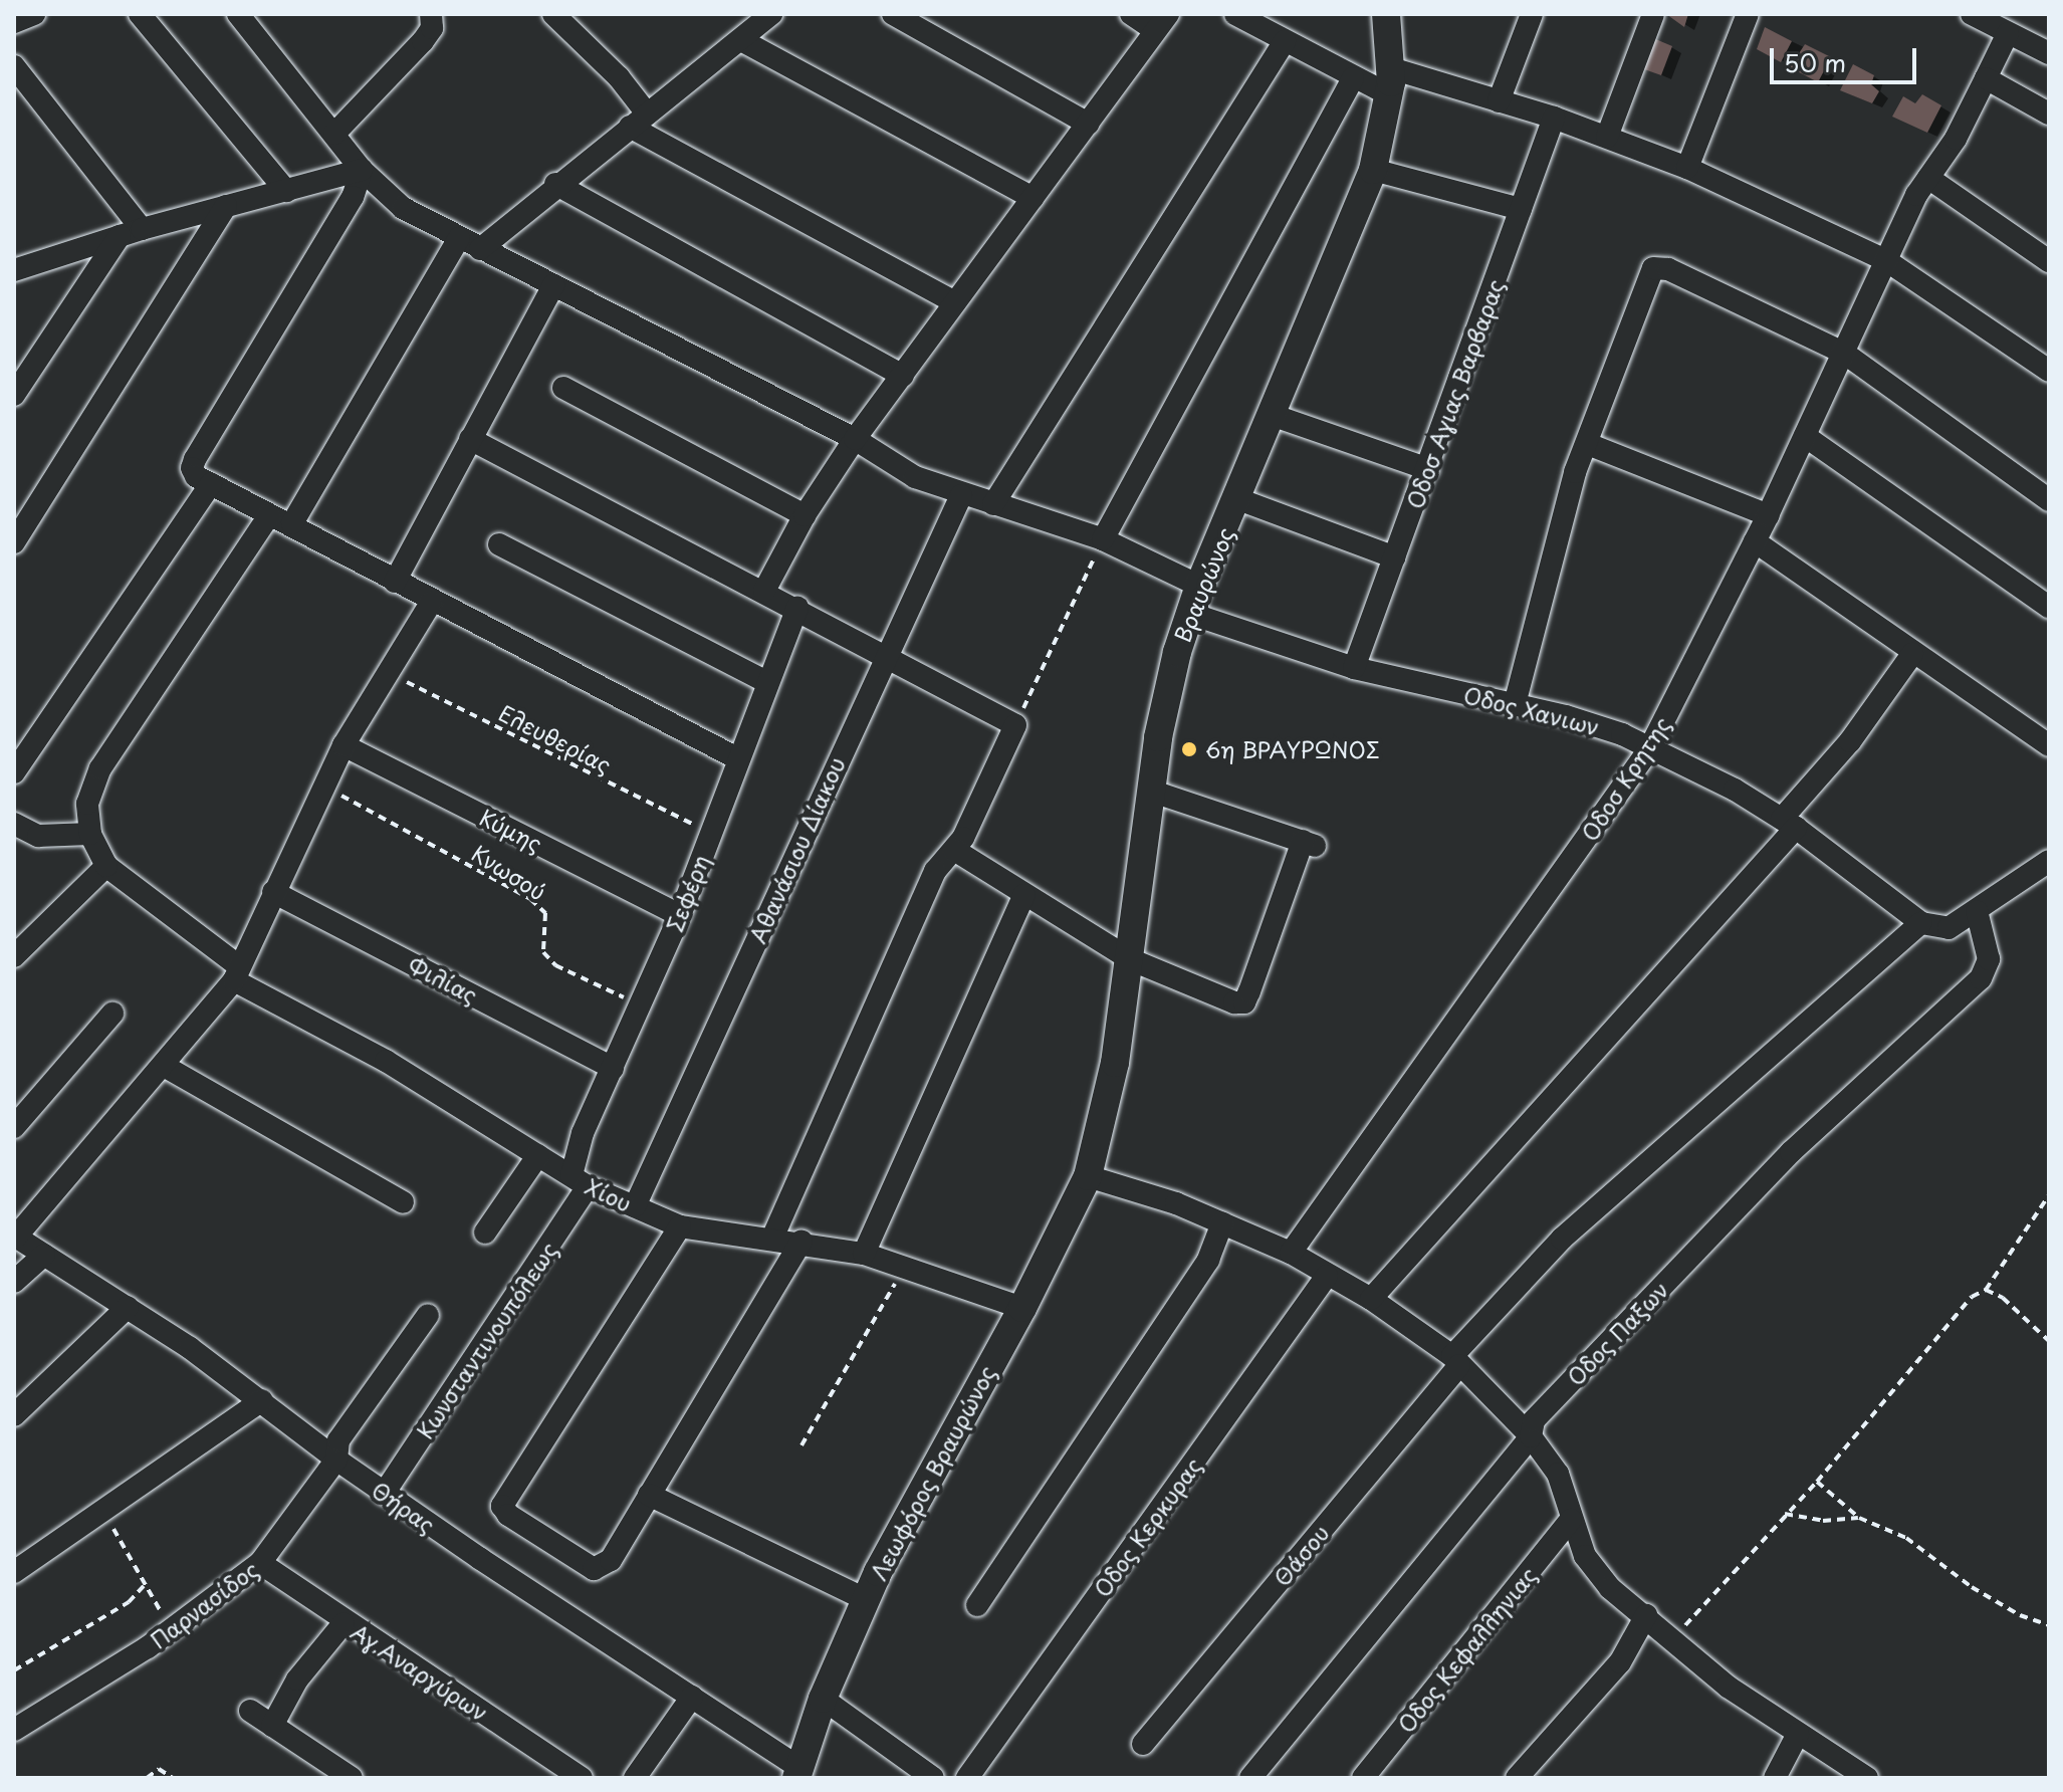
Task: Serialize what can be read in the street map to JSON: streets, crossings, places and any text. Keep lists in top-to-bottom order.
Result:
{
  "streets": {
    "main road": ["Βραυρώνος", "Λεωφόρος Βραυρώνος"],
    "street": [
      "Οδοσ Αγιας Βαρβαρας",
      "Οδος Χανιων",
      "Οδοσ Κρητης",
      "Κύμης",
      "Αθανάσιου Δίακου",
      "Σεφέρη",
      "Φιλίας",
      "Χίου",
      "Οδος Παξων",
      "Κωνσταντινουπόλεως",
      "Θήρας",
      "Οδος Κερκυρας",
      "Θάσου",
      "Παρνασίδος",
      "Οδος Κεφαλληνιας",
      "Αγ.Αναργύρων"
    ],
    "path": ["Ελευθερίας", "Κνωσού"]
  },
  "crossings": [
    ["Οδοσ Αγιας Βαρβαρας", "Οδος Χανιων"],
    ["Βραυρώνος", "Οδος Χανιων"],
    ["Βραυρώνος", "Λεωφόρος Βραυρώνος"],
    ["Οδος Χανιων", "Οδοσ Κρητης"],
    ["Οδος Χανιων", "Θάσου"],
    ["Ελευθερίας", "Σεφέρη"],
    ["Κύμης", "Σεφέρη"],
    ["Αθανάσιου Δίακου", "Χίου"],
    ["Κνωσού", "Σεφέρη"],
    ["Σεφέρη", "Φιλίας"],
    ["Σεφέρη", "Χίου"],
    ["Σεφέρη", "Κωνσταντινουπόλεως"],
    ["Χίου", "Κωνσταντινουπόλεως"],
    ["Χίου", "Λεωφόρος Βραυρώνος"],
    ["Κωνσταντινουπόλεως", "Θήρας"],
    ["Λεωφόρος Βραυρώνος", "Θήρας"],
    ["Θήρας", "Παρνασίδος"],
    ["Παρνασίδος", "Αγ.Αναργύρων"]
  ],
  "places": ["6η ΒΡΑΥΡΩΝΟΣ"],
  "scale_bar": "50 m"
}
